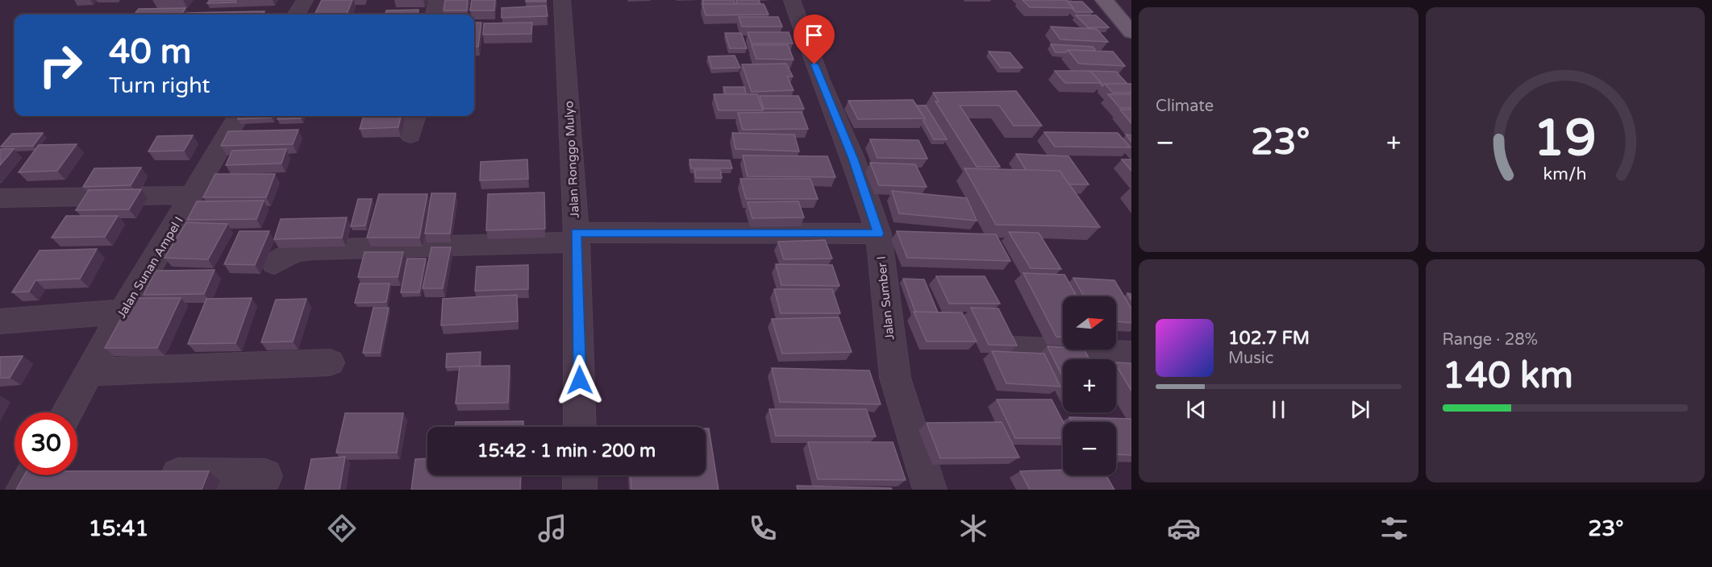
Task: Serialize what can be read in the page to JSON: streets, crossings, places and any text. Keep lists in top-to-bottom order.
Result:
{
  "streets": {
    "street": ["Jalan Ronggo Mulyo", "Jalan Sunan Ampel I", "Jalan Sumber I"]
  },
  "north": "right",
  "page": {
    "tile": [
      "Climate",
      ["Range · 28%", "140 km"]
    ],
    "turn": ["40 m", "Turn right"],
    "heat": ["−", "23°", "+"],
    "map_buttons": ["+", "−"],
    "song": ["102.7 FM", "Music"],
    "limit": "30",
    "trip": "15:42 · 1 min · 200 m",
    "tabs": ["15:41", "23°"],
    "gauge": ["19", "km/h"]
  }
}
